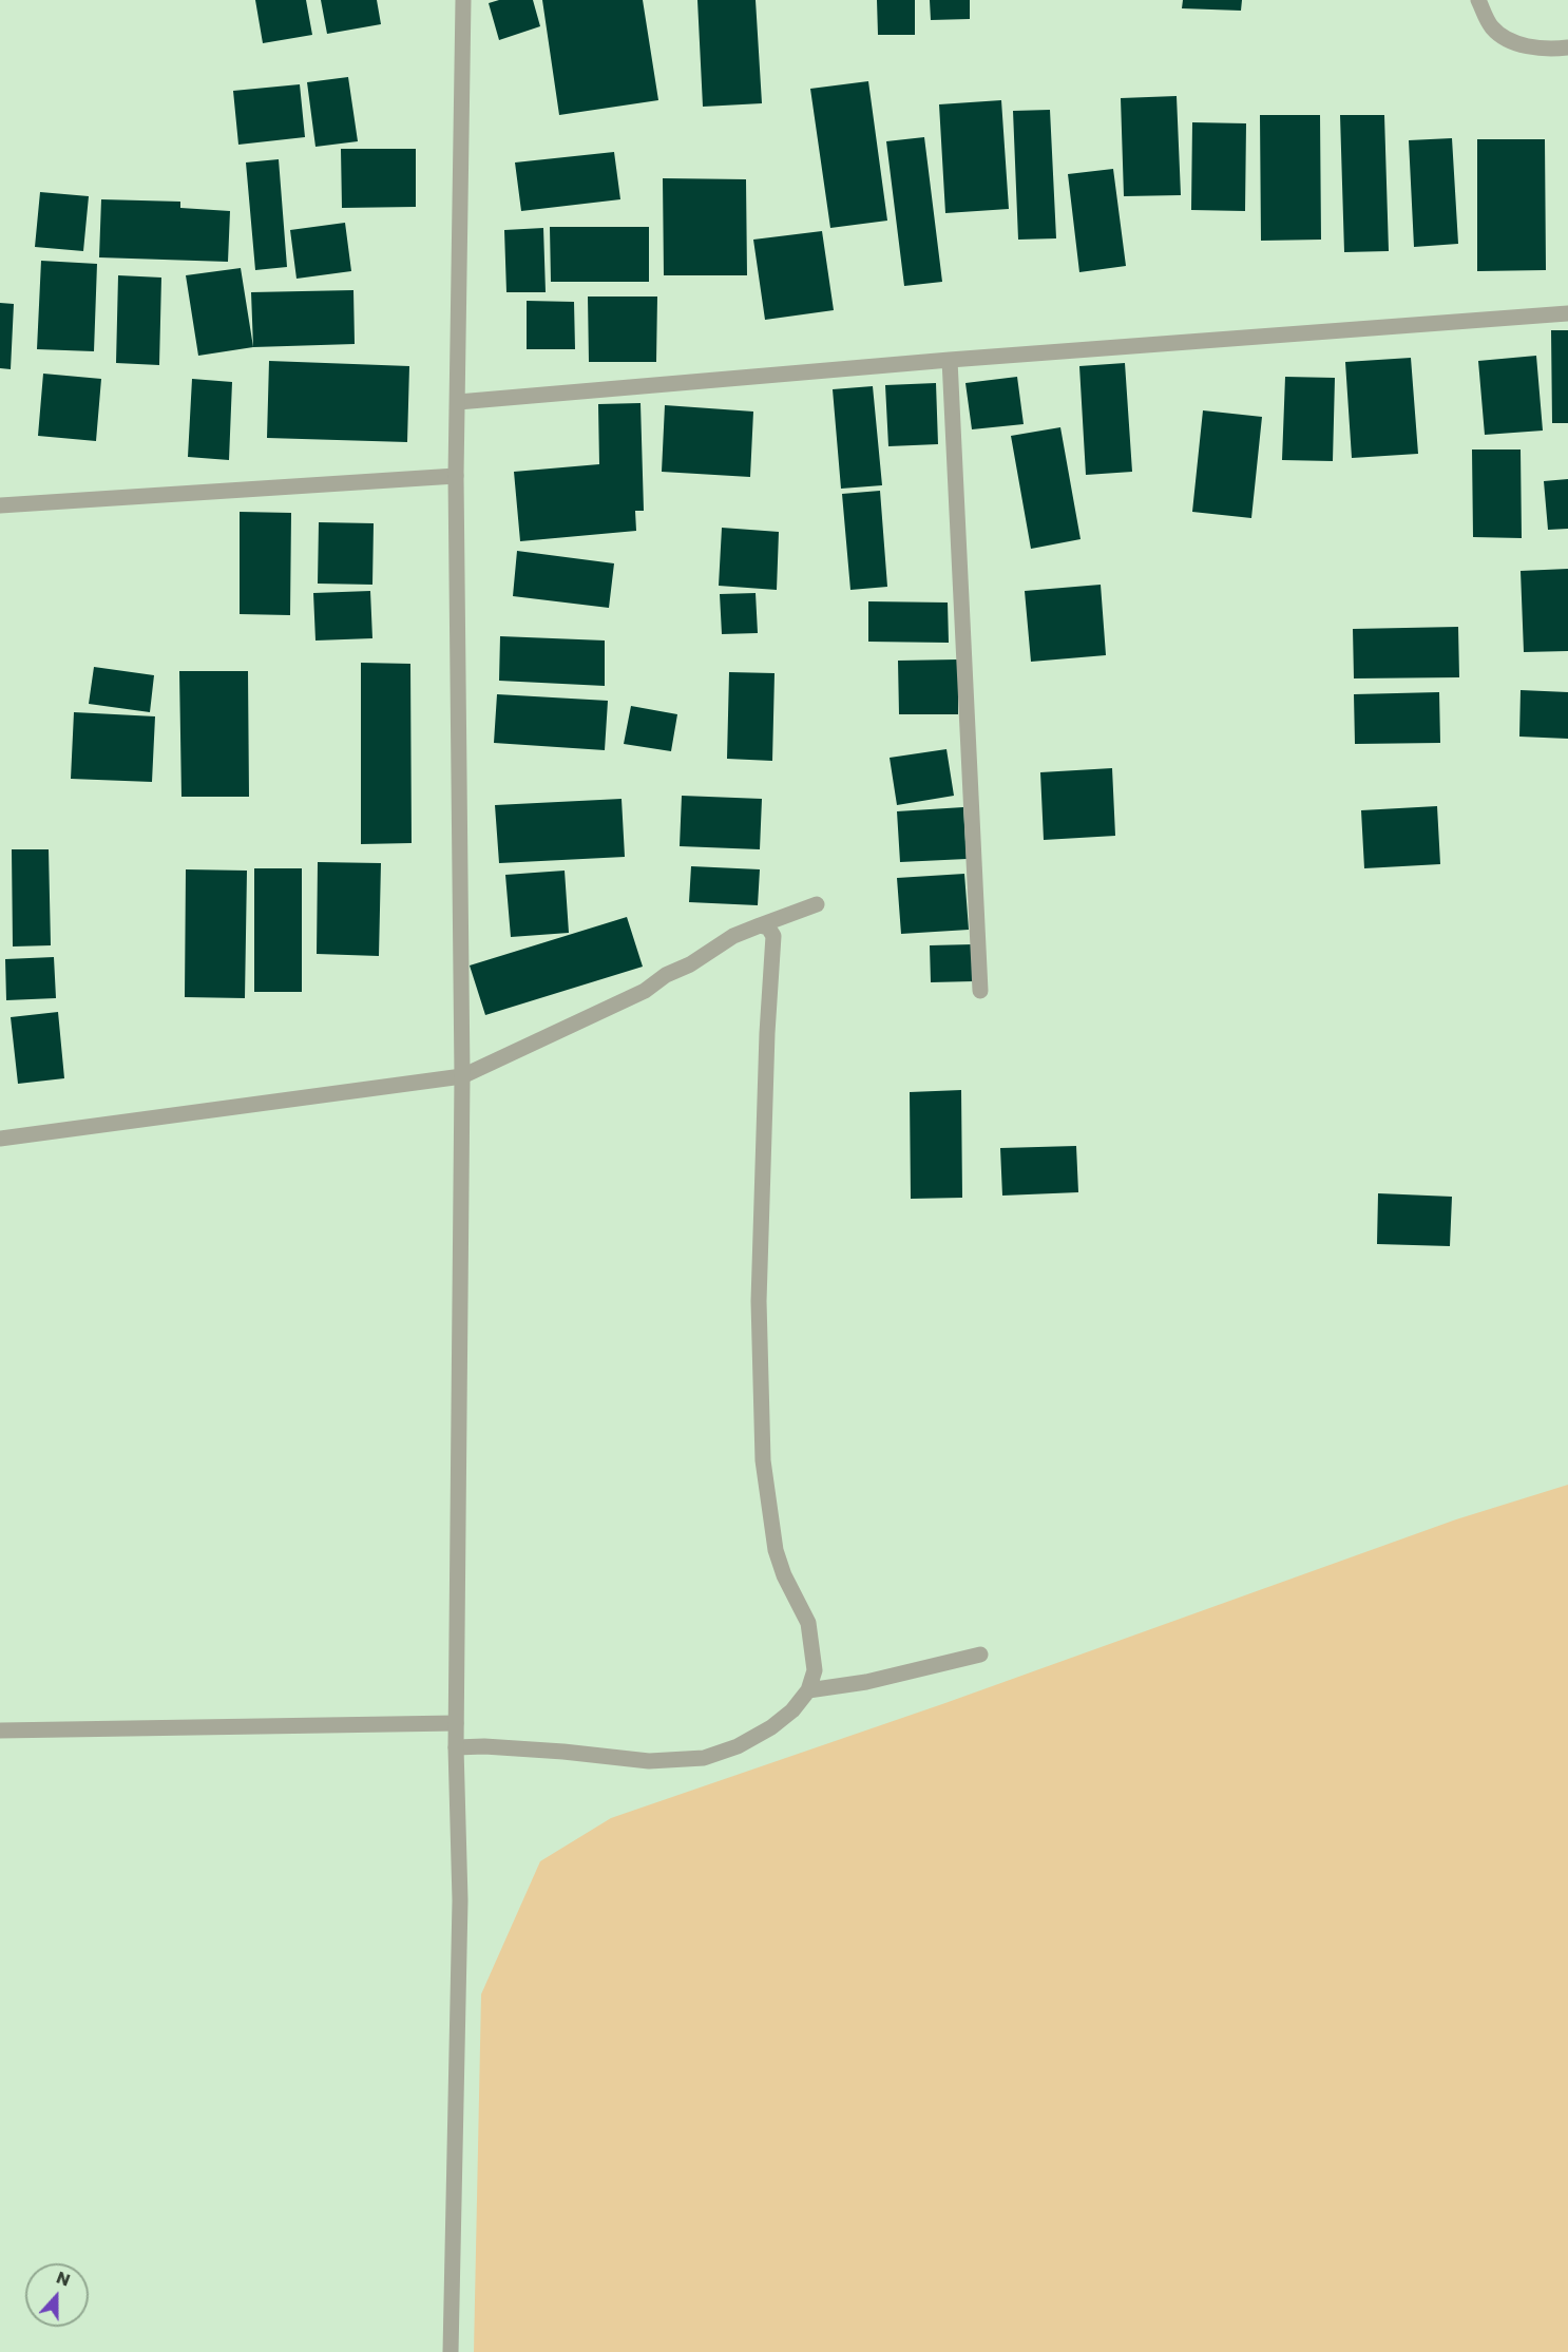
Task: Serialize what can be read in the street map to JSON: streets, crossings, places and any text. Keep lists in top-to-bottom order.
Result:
{
  "north": "top"
}
